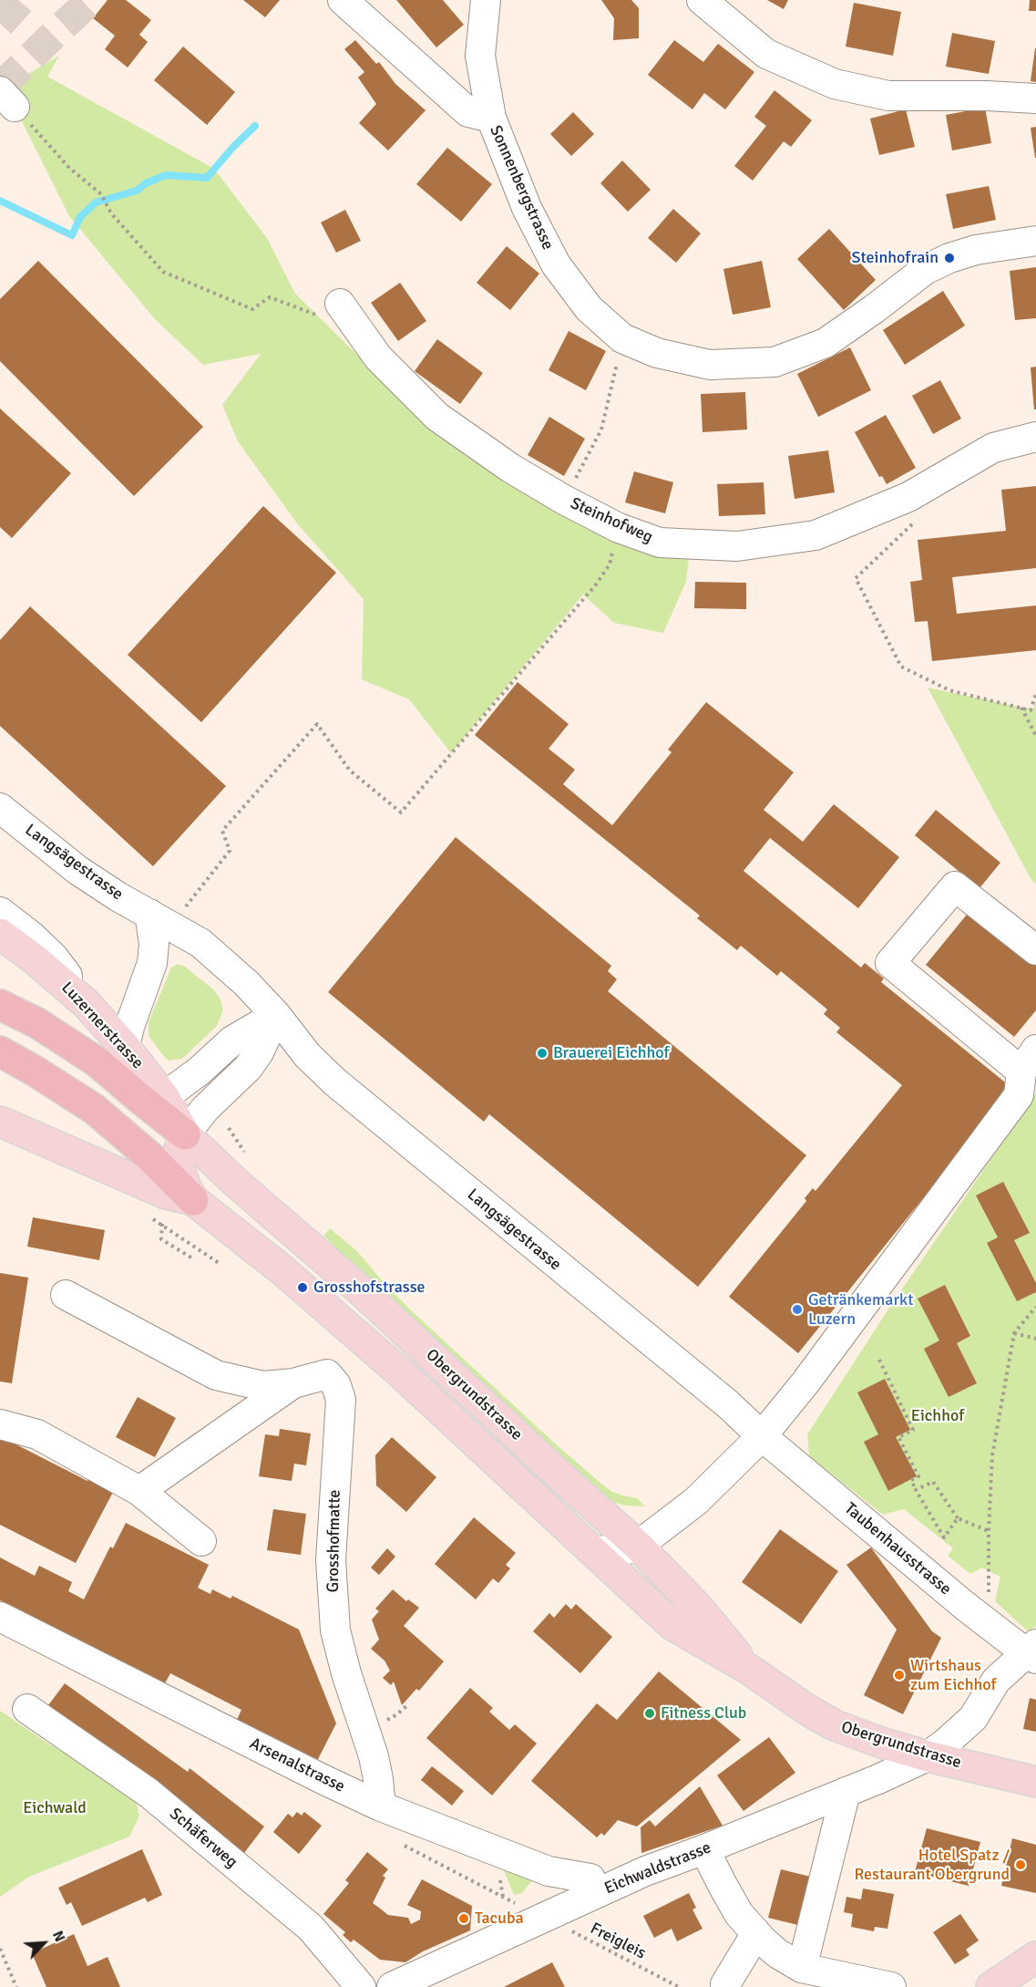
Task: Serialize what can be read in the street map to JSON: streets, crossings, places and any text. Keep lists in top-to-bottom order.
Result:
{
  "streets": {
    "main road": ["Luzernerstrasse", "Obergrundstrasse"],
    "street": [
      "Sonnenbergstrasse",
      "Steinhofweg",
      "Langsägestrasse",
      "Grosshofmatte",
      "Taubenhausstrasse",
      "Arsenalstrasse",
      "Schäferweg",
      "Eichwaldstrasse"
    ],
    "path": ["Freigleis"]
  },
  "crossings": [
    ["Langsägestrasse", "Taubenhausstrasse"],
    ["Obergrundstrasse", "Eichwaldstrasse"],
    ["Grosshofmatte", "Arsenalstrasse"],
    ["Taubenhausstrasse", "Eichwaldstrasse"],
    ["Arsenalstrasse", "Eichwaldstrasse"],
    ["Eichwaldstrasse", "Freigleis"]
  ],
  "parks": ["Eichhof", "Eichwald"],
  "places": [
    "Steinhofrain",
    "Brauerei Eichhof",
    "Grosshofstrasse",
    "Getränkemarkt Luzern",
    "Wirtshaus zum Eichhof",
    "Fitness Club",
    "Hotel Spatz / Restaurant Obergrund",
    "Tacuba"
  ],
  "north": "top right"
}
